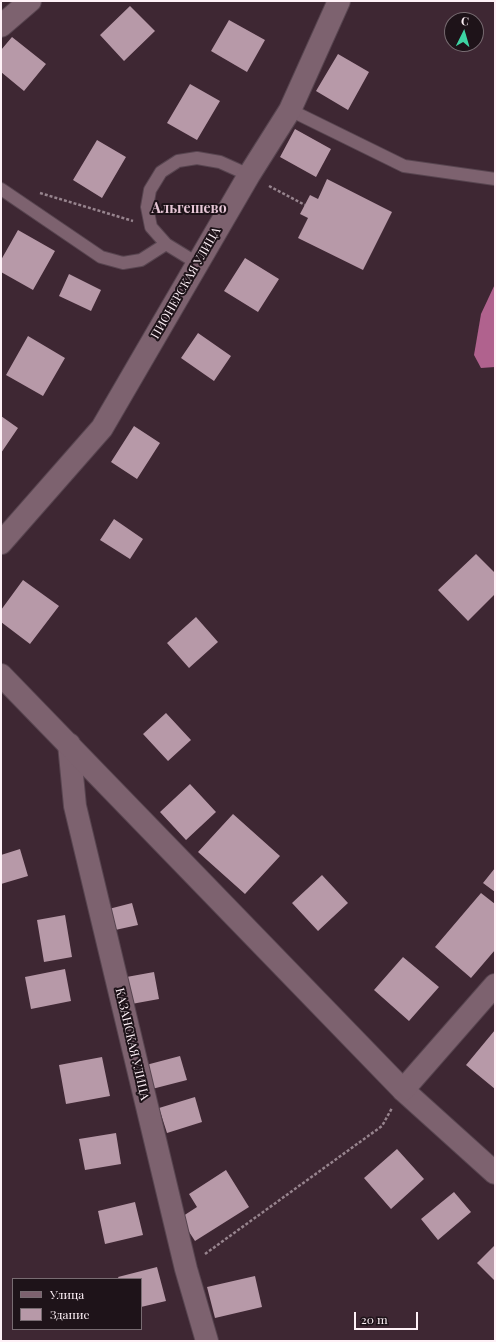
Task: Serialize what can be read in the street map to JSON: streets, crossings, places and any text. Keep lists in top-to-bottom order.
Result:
{
  "streets": {
    "street": ["ПИОНЕРСКАЯ УЛИЦА", "КАЗАНСКАЯ УЛИЦА"]
  },
  "districts": ["Альгешево"],
  "legend": ["Улица", "Здание"],
  "scale_bar": "20 m",
  "north": "top"
}
